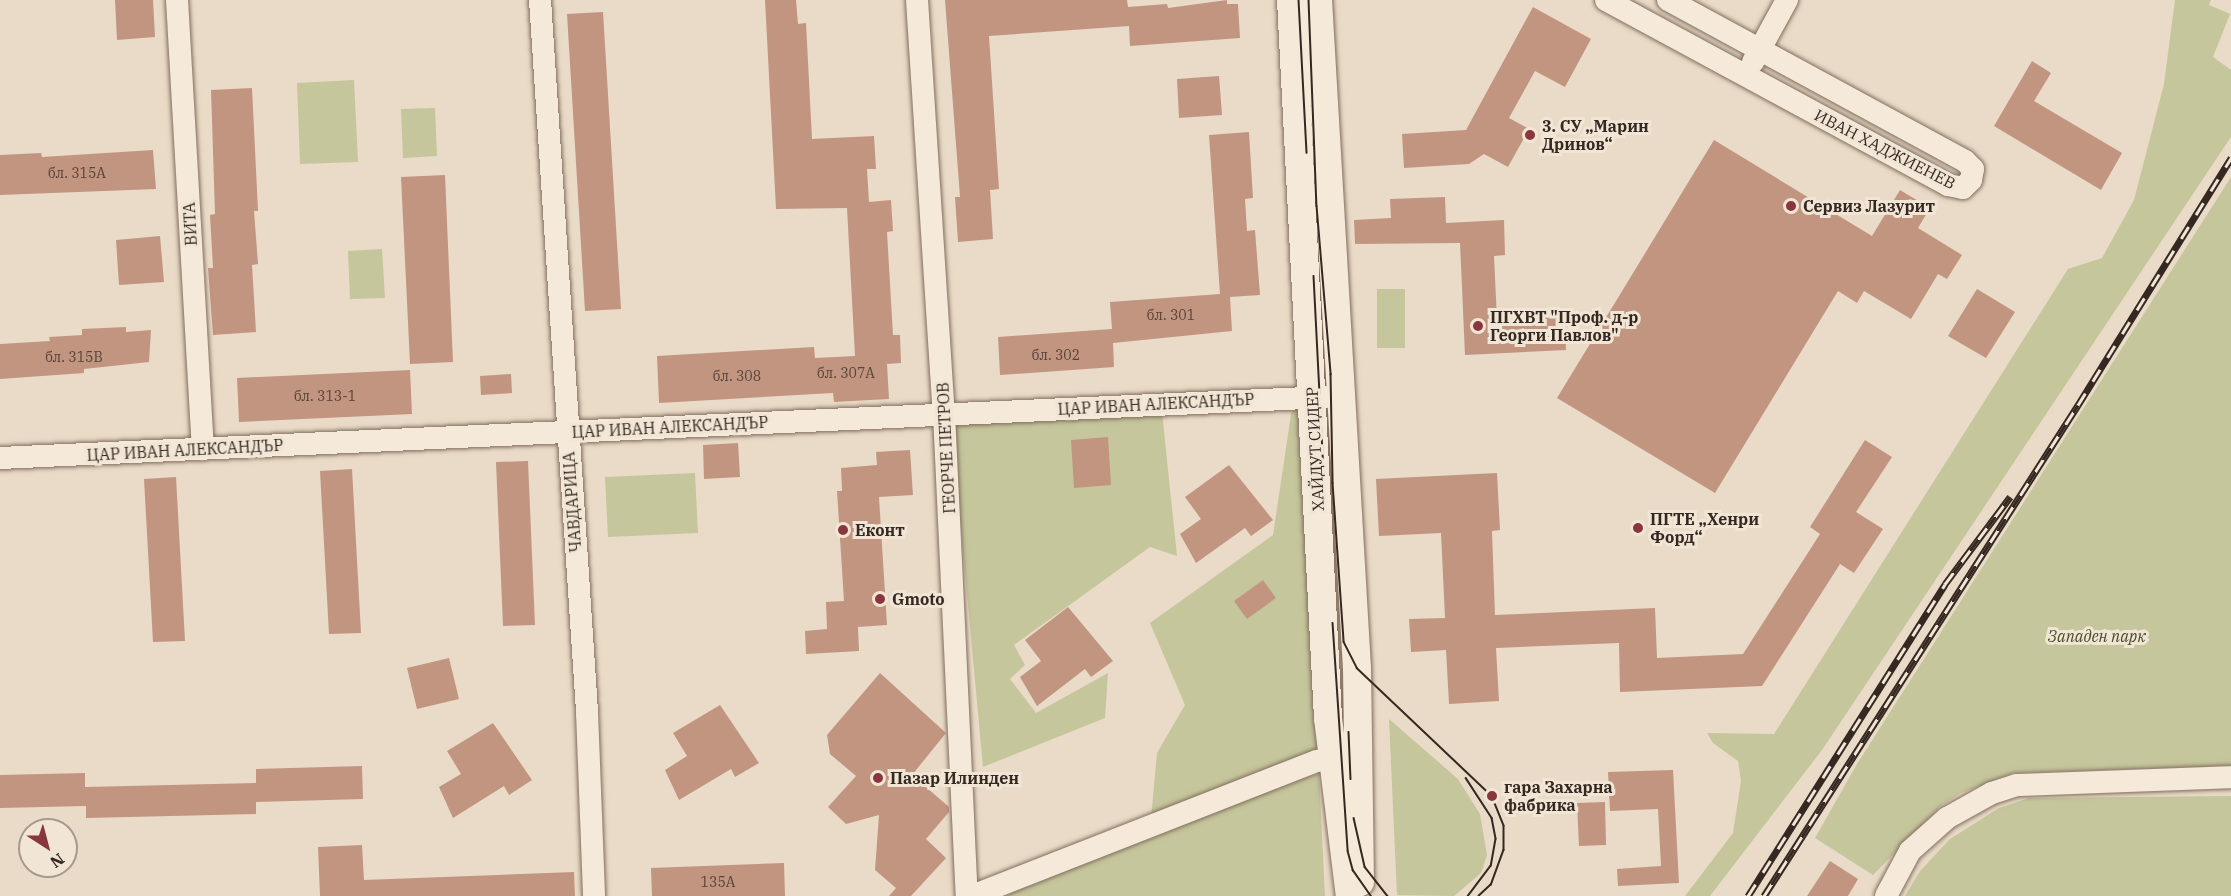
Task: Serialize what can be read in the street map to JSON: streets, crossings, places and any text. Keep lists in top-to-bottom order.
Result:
{
  "streets": {
    "street": [
      "ИВАН ХАДЖИЕНЕВ",
      "ВИТА",
      "ЦАР ИВАН АЛЕКСАНДЪР",
      "ГЕОРЧЕ ПЕТРОВ",
      "ХАЙДУТ СИДЕР",
      "ЧАВДАРИЦА"
    ]
  },
  "crossings": [
    ["ВИТА", "ЦАР ИВАН АЛЕКСАНДЪР"],
    ["ЦАР ИВАН АЛЕКСАНДЪР", "ГЕОРЧЕ ПЕТРОВ"],
    ["ЦАР ИВАН АЛЕКСАНДЪР", "ХАЙДУТ СИДЕР"],
    ["ЦАР ИВАН АЛЕКСАНДЪР", "ЧАВДАРИЦА"]
  ],
  "parks": ["Западен парк"],
  "places": [
    "3. СУ „Марин Дринов“",
    "Сервиз Лазурит",
    "ПГХВТ \"Проф. д-р Георги Павлов\"",
    "ПГТЕ „Хенри Форд“",
    "Еконт",
    "Gmoto",
    "Пазар Илинден",
    "гара Захарна фабрика"
  ],
  "house_numbers": [
    "бл. 315А",
    "бл. 301",
    "бл. 302",
    "бл. 315В",
    "бл. 307А",
    "бл. 308",
    "бл. 313-1",
    "135А"
  ],
  "north": "bottom right"
}
